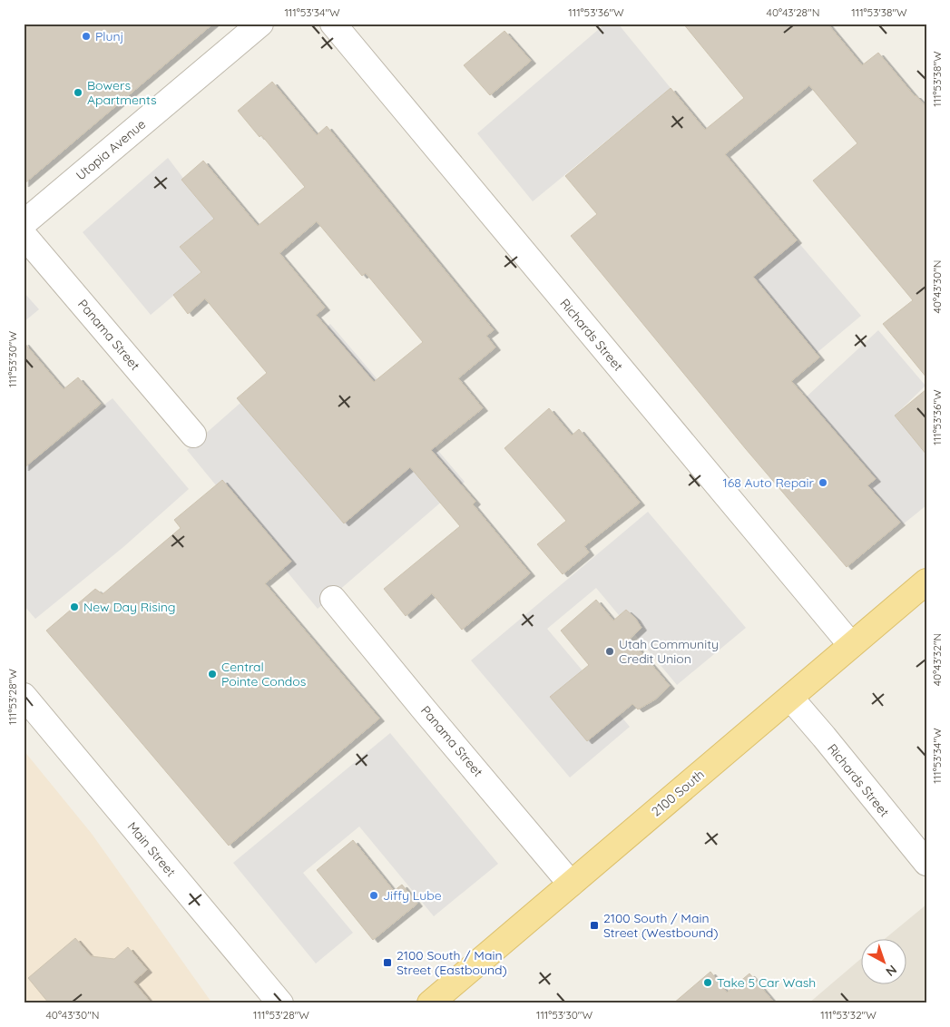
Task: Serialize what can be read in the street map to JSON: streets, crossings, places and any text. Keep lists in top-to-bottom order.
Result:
{
  "streets": {
    "main road": ["2100 South"],
    "street": [
      "Utopia Avenue",
      "Panama Street",
      "Richards Street",
      "Main Street"
    ]
  },
  "crossings": [
    ["Panama Street", "2100 South"],
    ["Richards Street", "2100 South"]
  ],
  "places": {
    "other": [
      "Plunj",
      "Bowers Apartments",
      "168 Auto Repair",
      "New Day Rising",
      "Utah Community Credit Union",
      "Central Pointe Condos",
      "Jiffy Lube",
      "Take 5 Car Wash"
    ],
    "transit": ["2100 South / Main Street (Westbound)", "2100 South / Main Street (Eastbound)"]
  },
  "north": "bottom right",
  "coordinates": [
    "111°53'34\"W",
    "111°53'36\"W",
    "40°43'28\"N",
    "111°53'38\"W",
    "40°43'30\"N",
    "111°53'30\"W",
    "40°43'32\"N",
    "111°53'28\"W",
    "111°53'32\"W"
  ]
}
